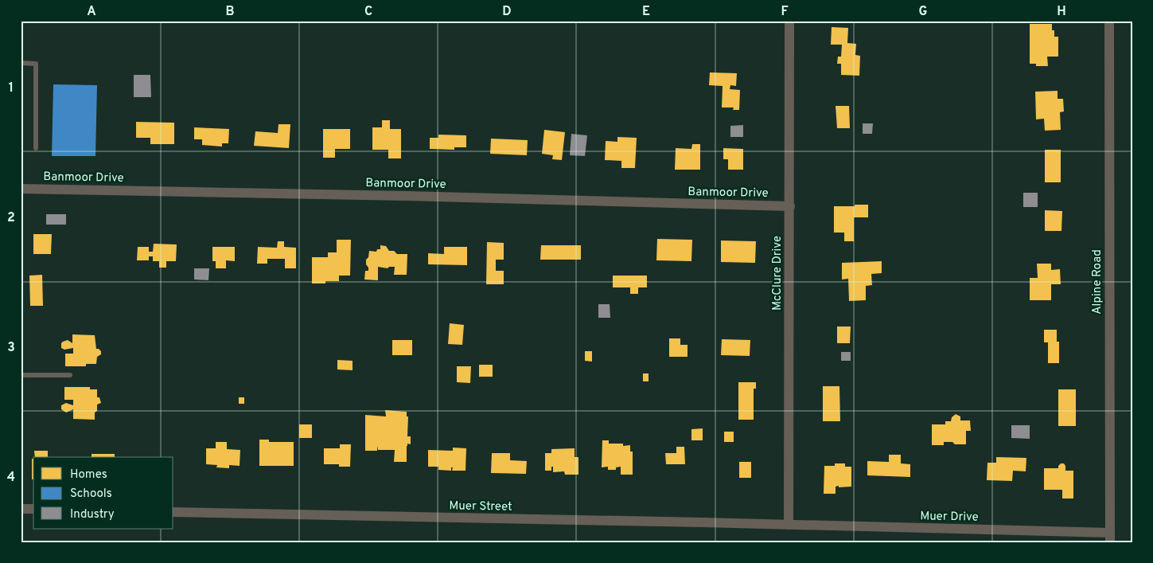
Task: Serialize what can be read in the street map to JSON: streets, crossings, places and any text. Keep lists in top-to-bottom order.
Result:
{
  "streets": {
    "street": [
      "Banmoor Drive",
      "McClure Drive",
      "Alpine Road",
      "Muer Street",
      "Muer Drive"
    ]
  },
  "crossings": [
    ["Banmoor Drive", "McClure Drive"],
    ["McClure Drive", "Muer Street"],
    ["McClure Drive", "Muer Drive"],
    ["Alpine Road", "Muer Drive"],
    ["Muer Street", "Muer Drive"]
  ],
  "legend": ["Homes", "Schools", "Industry"],
  "grid": {
    "columns": [
      "A",
      "B",
      "C",
      "D",
      "E",
      "F",
      "G",
      "H"
    ],
    "rows": [
      "1",
      "2",
      "3",
      "4"
    ]
  }
}
